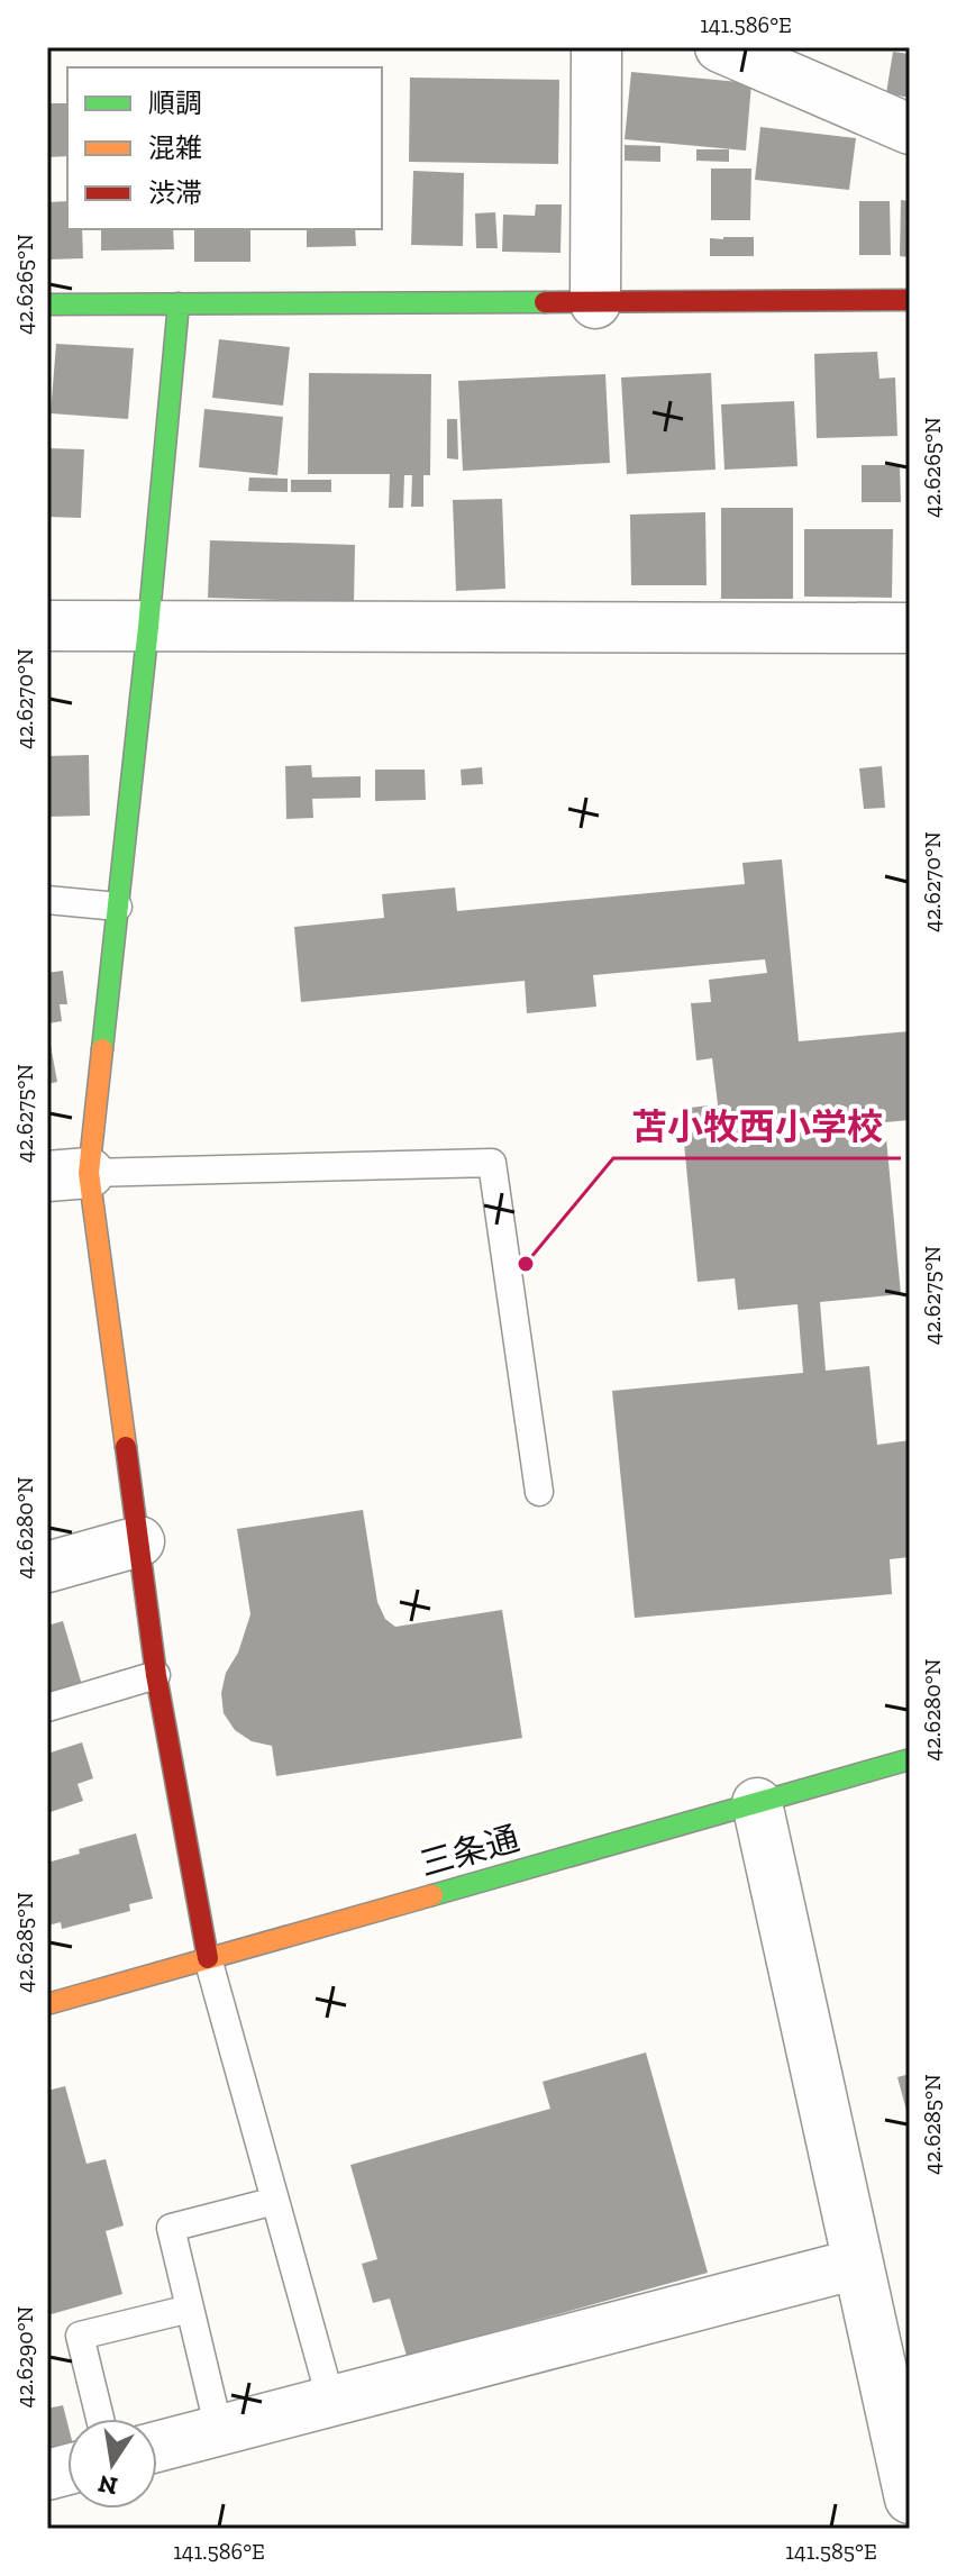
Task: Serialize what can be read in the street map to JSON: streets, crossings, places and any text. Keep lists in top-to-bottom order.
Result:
{
  "streets": {
    "street": ["三条通"]
  },
  "places": ["苫小牧西小学校"],
  "legend": ["順調", "混雑", "渋滞"],
  "north": "bottom",
  "coordinates": [
    "141.586°E",
    "42.6265°N",
    "42.6270°N",
    "42.6275°N",
    "42.6280°N",
    "42.6285°N",
    "42.6290°N",
    "141.585°E"
  ]
}
